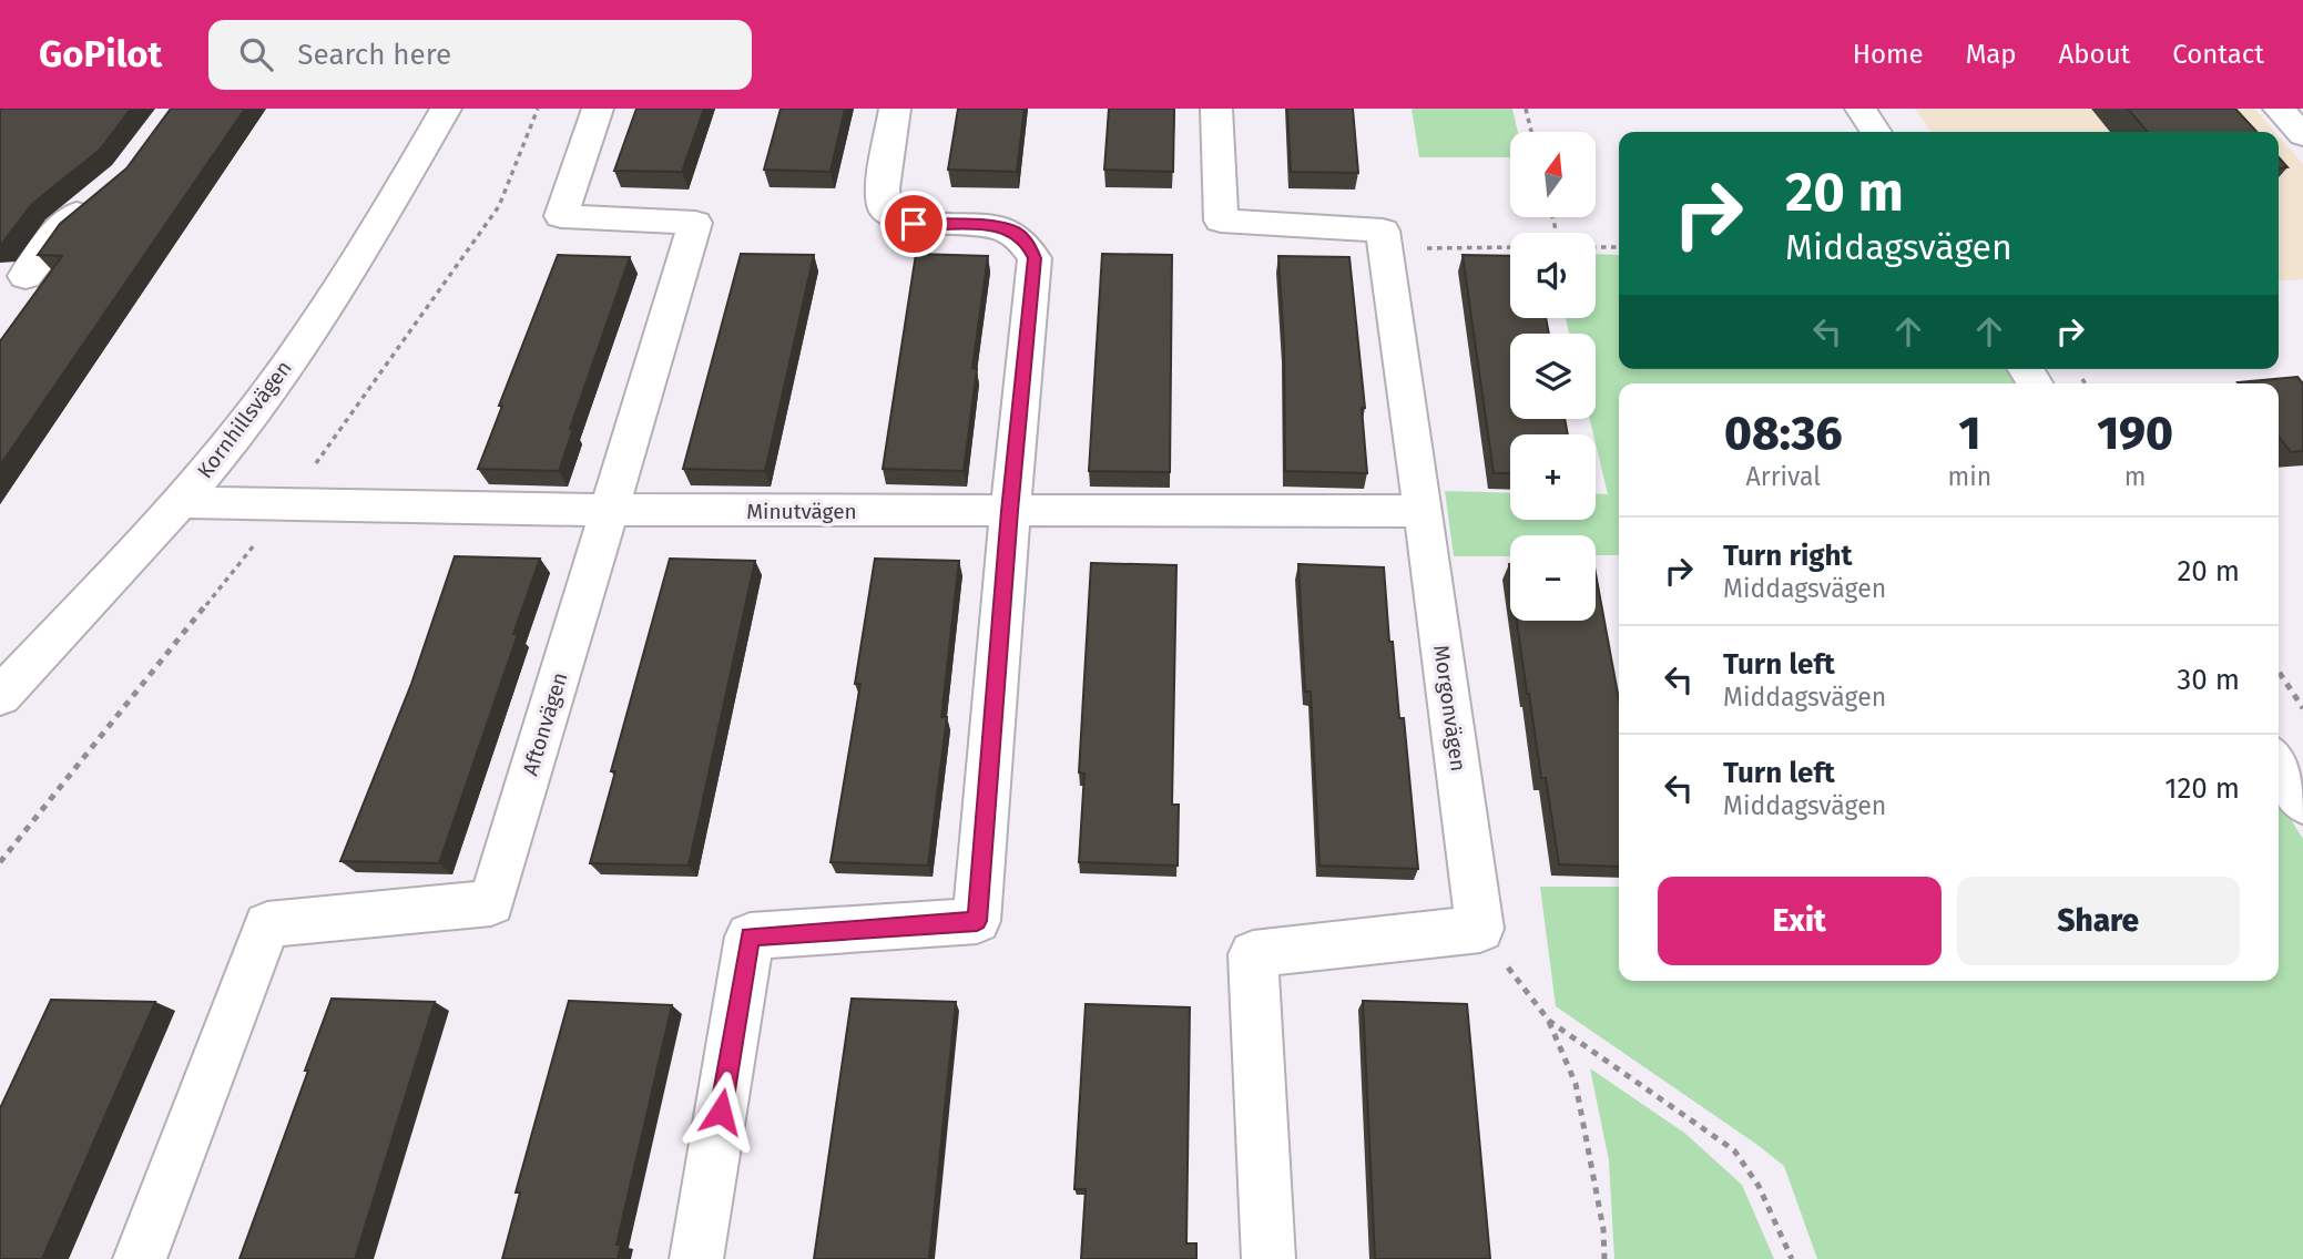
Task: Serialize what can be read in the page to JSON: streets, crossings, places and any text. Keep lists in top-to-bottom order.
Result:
{
  "streets": {
    "street": [
      "Kornhillsvägen",
      "Minutvägen",
      "Morgonvägen",
      "Aftonvägen"
    ]
  },
  "crossings": [
    ["Kornhillsvägen", "Minutvägen"],
    ["Minutvägen", "Morgonvägen"],
    ["Minutvägen", "Aftonvägen"]
  ],
  "north": "top",
  "page": {
    "header": "GoPilot",
    "search": "Search here",
    "nav": [
      "Home",
      "Map",
      "About",
      "Contact"
    ],
    "map_buttons": ["+", "−"],
    "turn": ["20 m", "Middagsvägen"],
    "eta": [
      "08:36",
      "Arrival",
      "1",
      "min",
      "190",
      "m"
    ],
    "list": [
      {
        "name": "Turn right",
        "note": "Middagsvägen",
        "value": "20 m"
      },
      {
        "name": "Turn left",
        "note": "Middagsvägen",
        "value": "30 m"
      },
      {
        "name": "Turn left",
        "note": "Middagsvägen",
        "value": "120 m"
      }
    ],
    "buttons": ["Exit", "Share"]
  }
}
